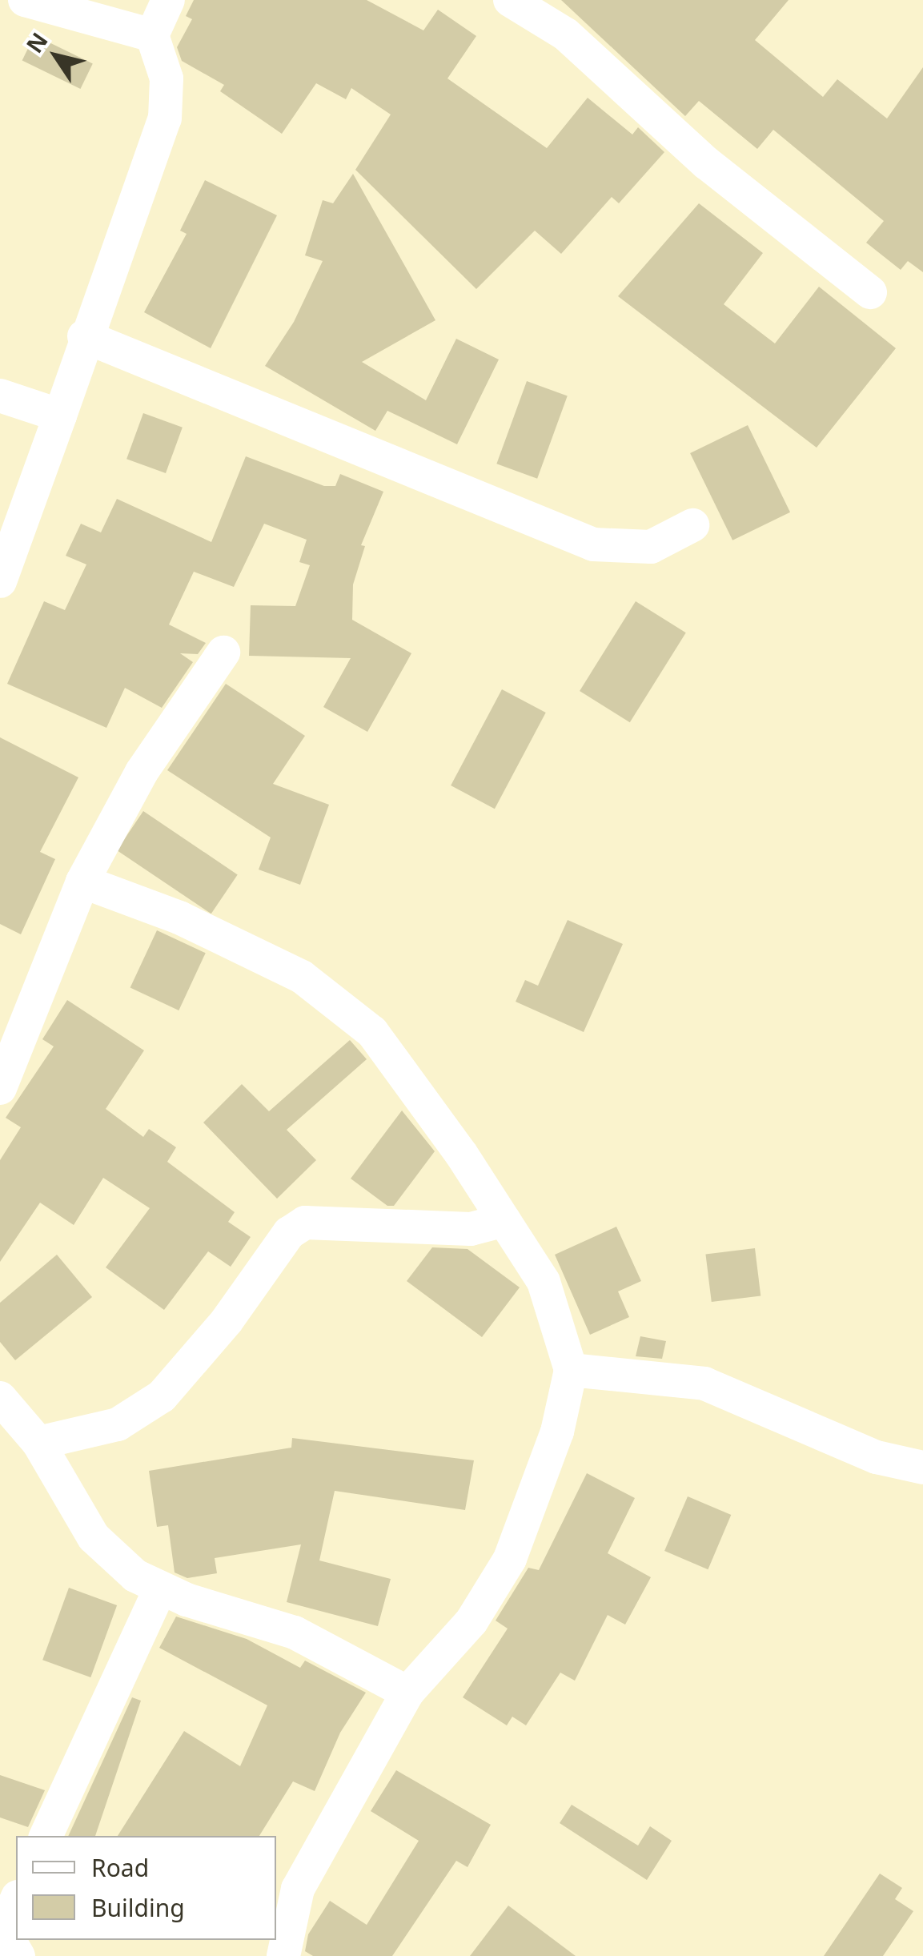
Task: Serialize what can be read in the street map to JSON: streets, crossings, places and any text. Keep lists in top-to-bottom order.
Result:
{
  "legend": ["Road", "Building"],
  "north": "top left"
}
